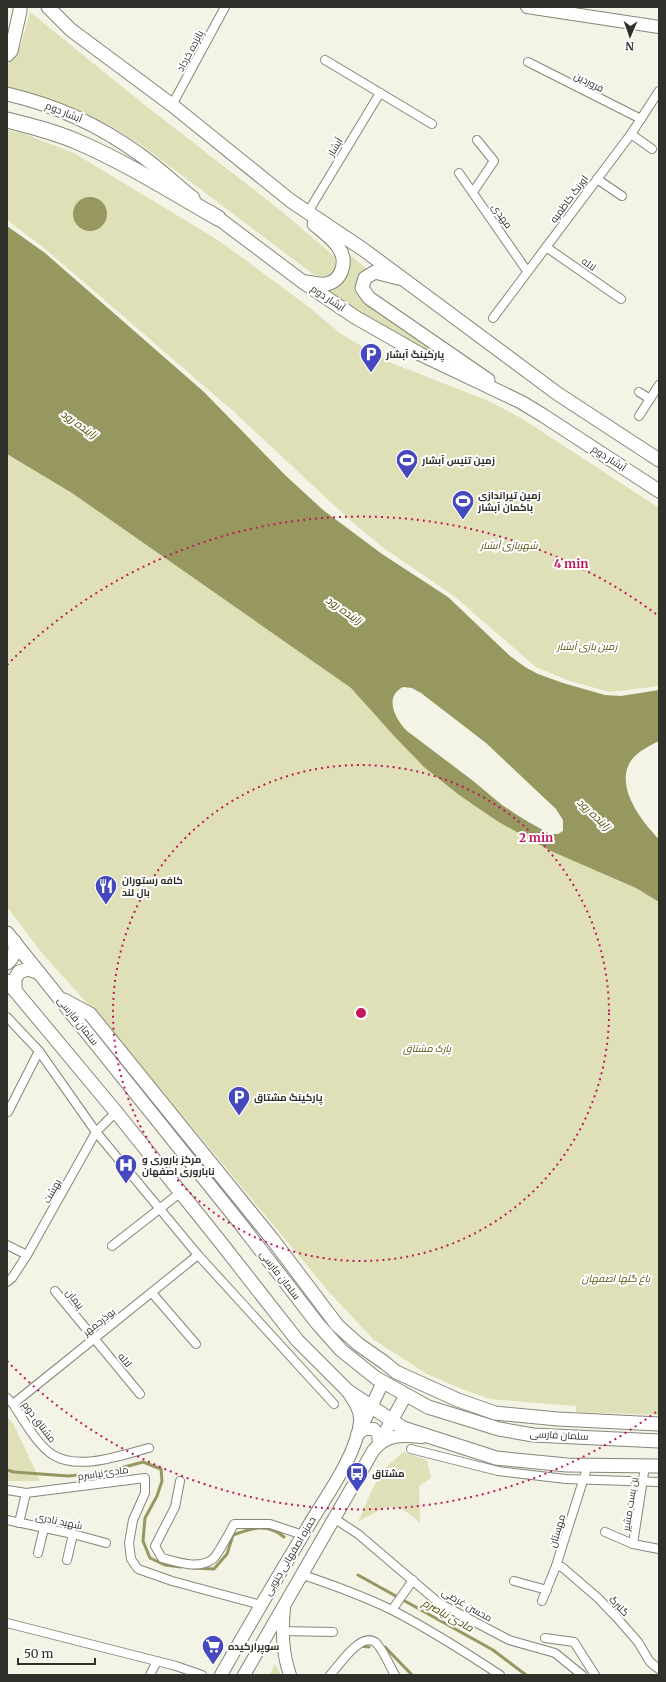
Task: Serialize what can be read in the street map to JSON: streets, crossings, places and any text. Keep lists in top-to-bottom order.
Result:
{
  "streets": {
    "main road": ["آبشار دوم", "سلمان فارسی", "حمزه اصفهانی جنوبی"],
    "street": [
      "پانزده خرداد",
      "فروردین",
      "آبشار",
      "اورنگ کاظمیه",
      "مهدی",
      "لاله",
      "بهشت",
      "پیمان",
      "بوذرجمهر",
      "مشتاق دوم",
      "مادی نیاسرم",
      "بن بست مشیر",
      "شهید نادری",
      "مهستان",
      "محسن غرضی",
      "گلبرگ"
    ]
  },
  "crossings": [
    ["فروردین", "اورنگ کاظمیه"],
    ["اورنگ کاظمیه", "مهدی"],
    ["اورنگ کاظمیه", "لاله"],
    ["لاله", "پیمان"],
    ["لاله", "بوذرجمهر"],
    ["سلمان فارسی", "حمزه اصفهانی جنوبی"],
    ["پیمان", "بوذرجمهر"],
    ["بوذرجمهر", "مشتاق دوم"],
    ["مادی نیاسرم", "حمزه اصفهانی جنوبی"],
    ["مهستان", "گلبرگ"],
    ["حمزه اصفهانی جنوبی", "محسن غرضی"]
  ],
  "water": ["زاینده رود", "مادی نیاصرم"],
  "parks": [
    "شهربازی آبشار",
    "زمین بازی آبشار",
    "پارک مشتاق",
    "باغ گلها اصفهان"
  ],
  "places": {
    "parking": ["پارکینگ آبشار", "پارکینگ مشتاق"],
    "sports": ["زمین تنیس آبشار", "زمین تیراندازی باکمان آبشار"],
    "restaurant": ["کافه رستوران بال لند"],
    "hospital": ["مرکز باروری و ناباروری اصفهان"],
    "bus stop": ["مشتاق"],
    "supermarket": ["سوپرارکیده"]
  },
  "scale_bar": "50 m",
  "north": "bottom",
  "rings": ["4 min", "2 min"]
}
